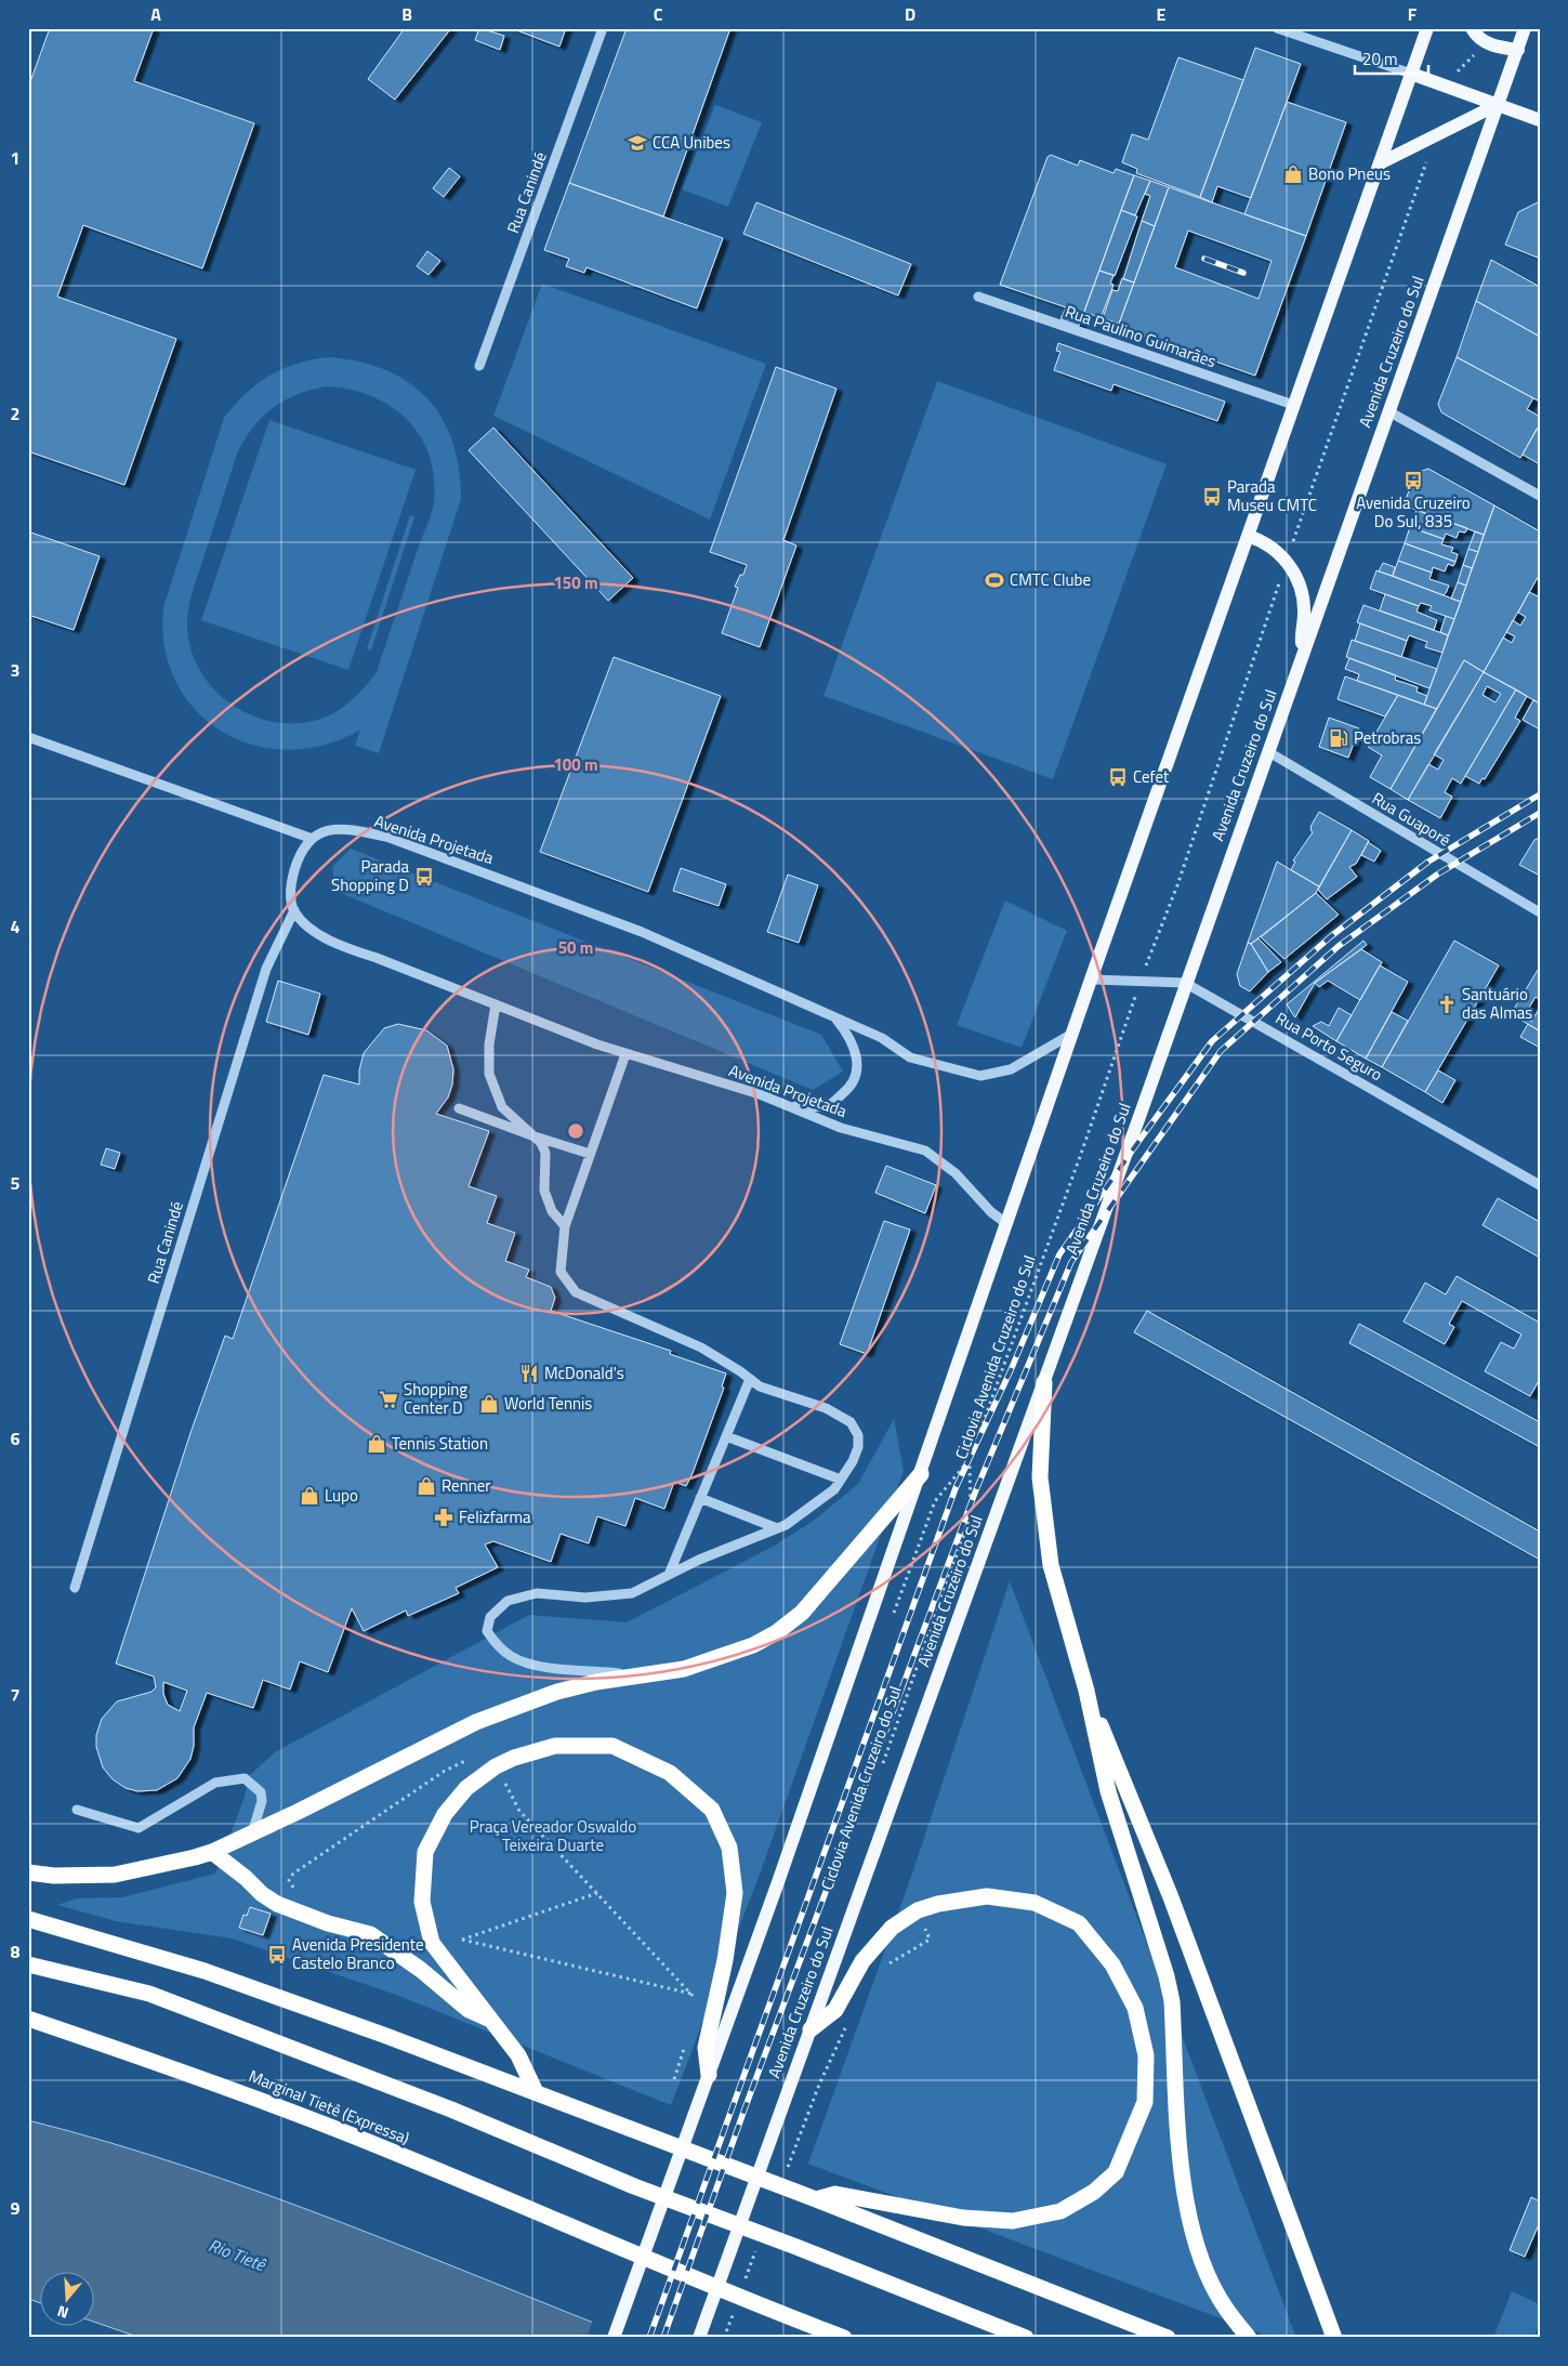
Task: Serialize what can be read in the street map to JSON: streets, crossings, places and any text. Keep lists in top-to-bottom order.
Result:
{
  "streets": {
    "highway": ["Marginal Tietê (Expressa)"],
    "main road": ["Avenida Cruzeiro do Sul"],
    "street": [
      "Rua Canindé",
      "Rua Paulino Guimarães",
      "Rua Guaporé",
      "Avenida Projetada",
      "Rua Porto Seguro"
    ],
    "path": ["Ciclovia Avenida Cruzeiro do Sul"]
  },
  "crossings": [
    ["Rua Canindé", "Avenida Projetada"],
    ["Avenida Cruzeiro do Sul", "Rua Guaporé"],
    ["Avenida Cruzeiro do Sul", "Rua Porto Seguro"],
    ["Rua Porto Seguro", "Ciclovia Avenida Cruzeiro do Sul"]
  ],
  "water": ["Rio Tietê"],
  "parks": ["Praça Vereador Oswaldo Teixeira Duarte"],
  "places": {
    "school or university": ["CCA Unibes"],
    "shop": [
      "Bono Pneus",
      "World Tennis",
      "Tennis Station",
      "Renner",
      "Lupo"
    ],
    "bus stop": [
      "Avenida Cruzeiro Do Sul, 835",
      "Parada Museu CMTC",
      "Cefet",
      "Parada Shopping D",
      "Avenida Presidente Castelo Branco"
    ],
    "sports": ["CMTC Clube"],
    "fuel station": ["Petrobras"],
    "church": ["Santuário das Almas"],
    "restaurant": ["McDonald's"],
    "supermarket": ["Shopping Center D"],
    "pharmacy": ["Felizfarma"]
  },
  "scale_bar": "20 m",
  "north": "bottom",
  "grid": {
    "columns": [
      "A",
      "B",
      "C",
      "D",
      "E",
      "F"
    ],
    "rows": [
      "1",
      "2",
      "3",
      "4",
      "5",
      "6",
      "7",
      "8",
      "9"
    ]
  },
  "rings": ["150 m", "100 m", "50 m"]
}
